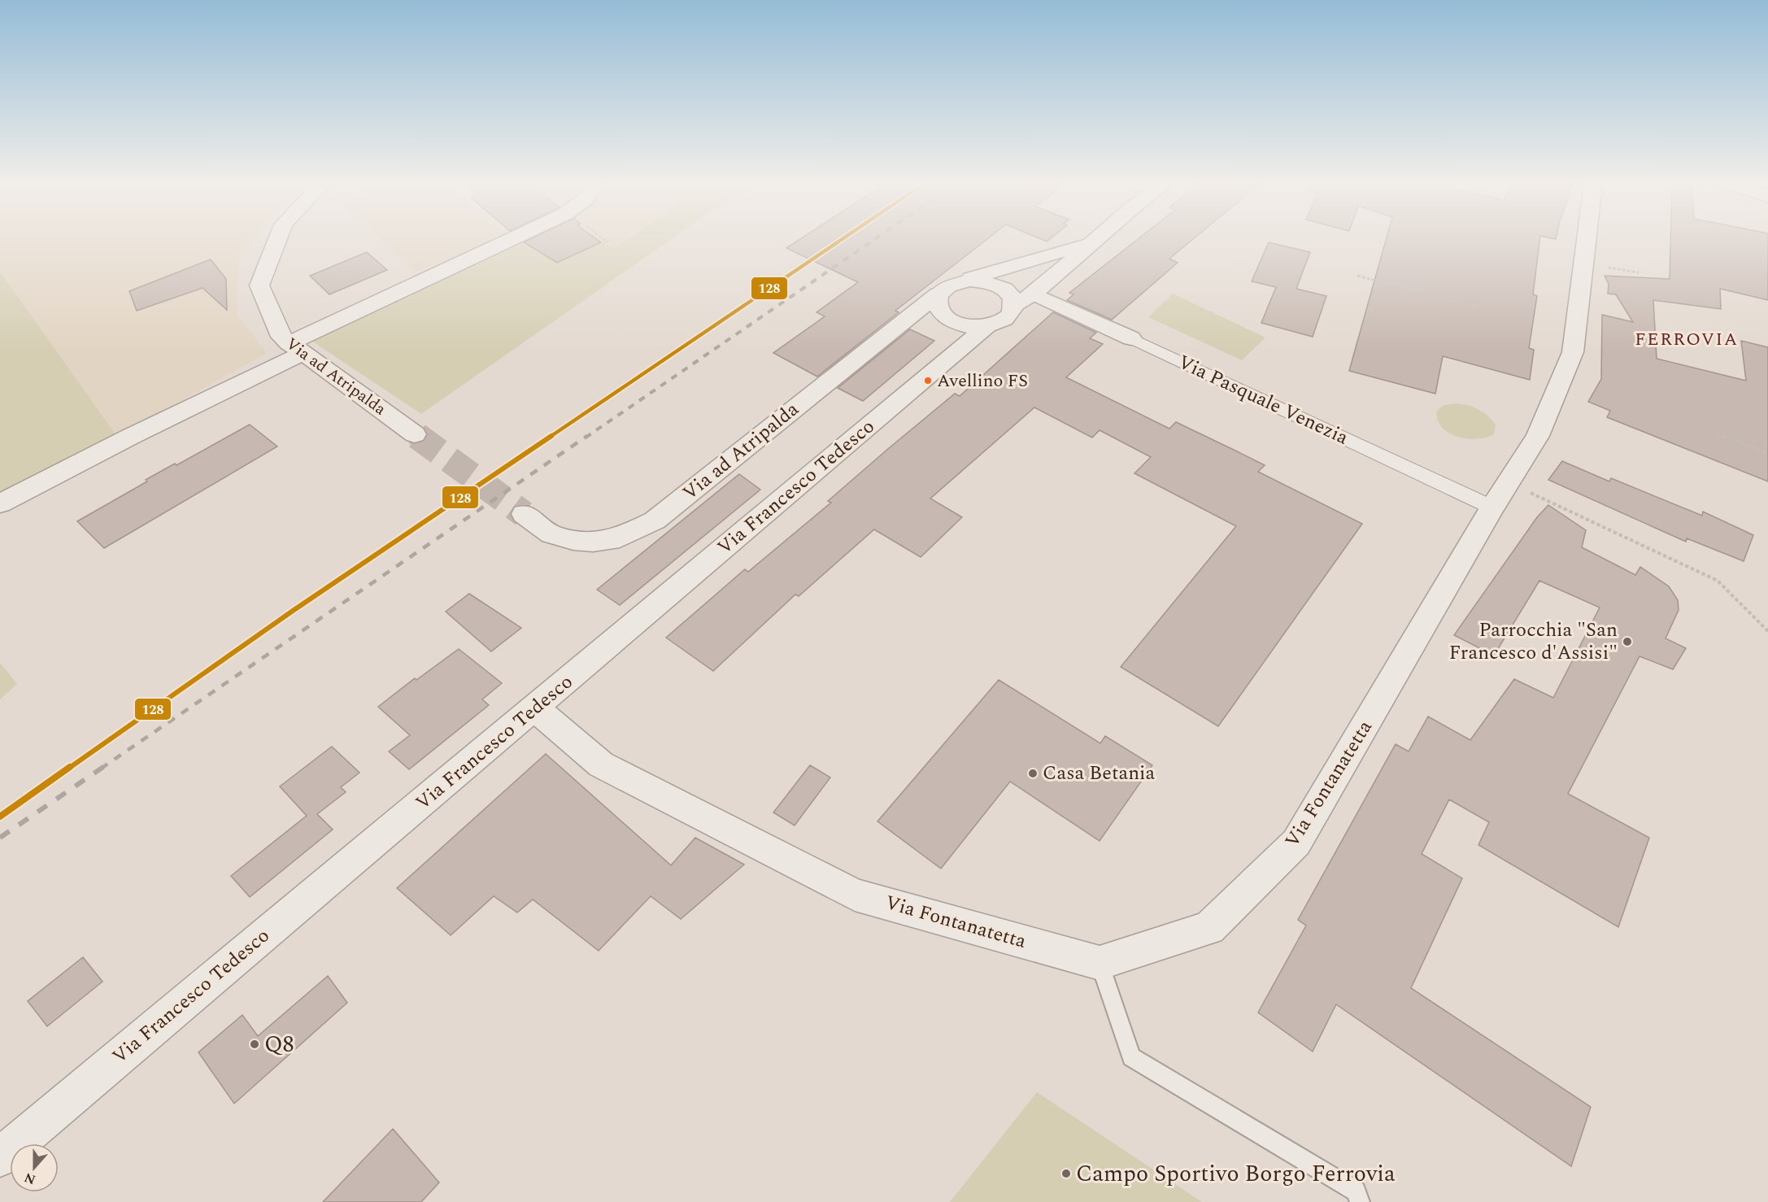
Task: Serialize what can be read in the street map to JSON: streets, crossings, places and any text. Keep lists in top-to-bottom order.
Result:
{
  "streets": {
    "street": [
      "Via ad Atripalda",
      "Via Pasquale Venezia",
      "Via Francesco Tedesco",
      "Via Fontanatetta"
    ]
  },
  "crossings": [
    ["Via Pasquale Venezia", "Via Fontanatetta"],
    ["Via Francesco Tedesco", "Via Fontanatetta"]
  ],
  "districts": ["FERROVIA"],
  "places": [
    "Avellino FS",
    "Parrocchia \"San Francesco d'Assisi\"",
    "Casa Betania",
    "Q8",
    "Campo Sportivo Borgo Ferrovia"
  ],
  "lines": ["transit line 128"],
  "north": "bottom"
}
